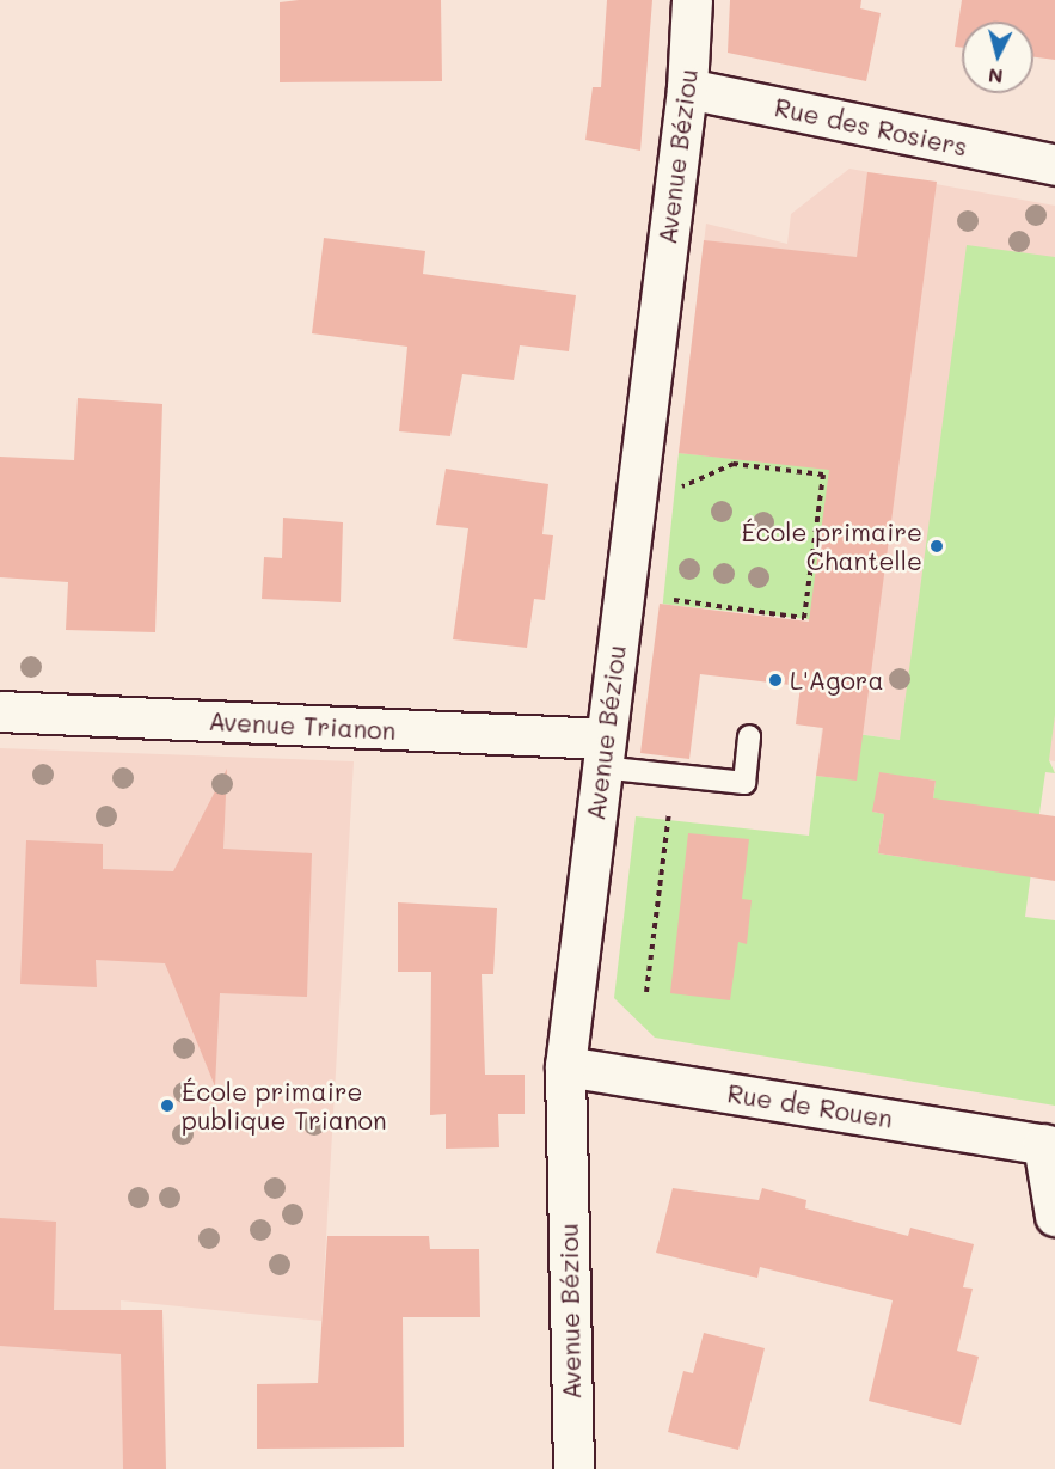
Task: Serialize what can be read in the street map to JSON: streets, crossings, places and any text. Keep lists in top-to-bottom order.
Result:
{
  "streets": {
    "street": [
      "Rue des Rosiers",
      "Avenue Béziou",
      "Avenue Trianon",
      "Rue de Rouen"
    ]
  },
  "crossings": [
    ["Rue des Rosiers", "Avenue Béziou"],
    ["Avenue Béziou", "Avenue Trianon"],
    ["Avenue Béziou", "Rue de Rouen"]
  ],
  "places": ["École primaire Chantelle", "L'Agora", "École primaire publique Trianon"],
  "north": "bottom"
}
